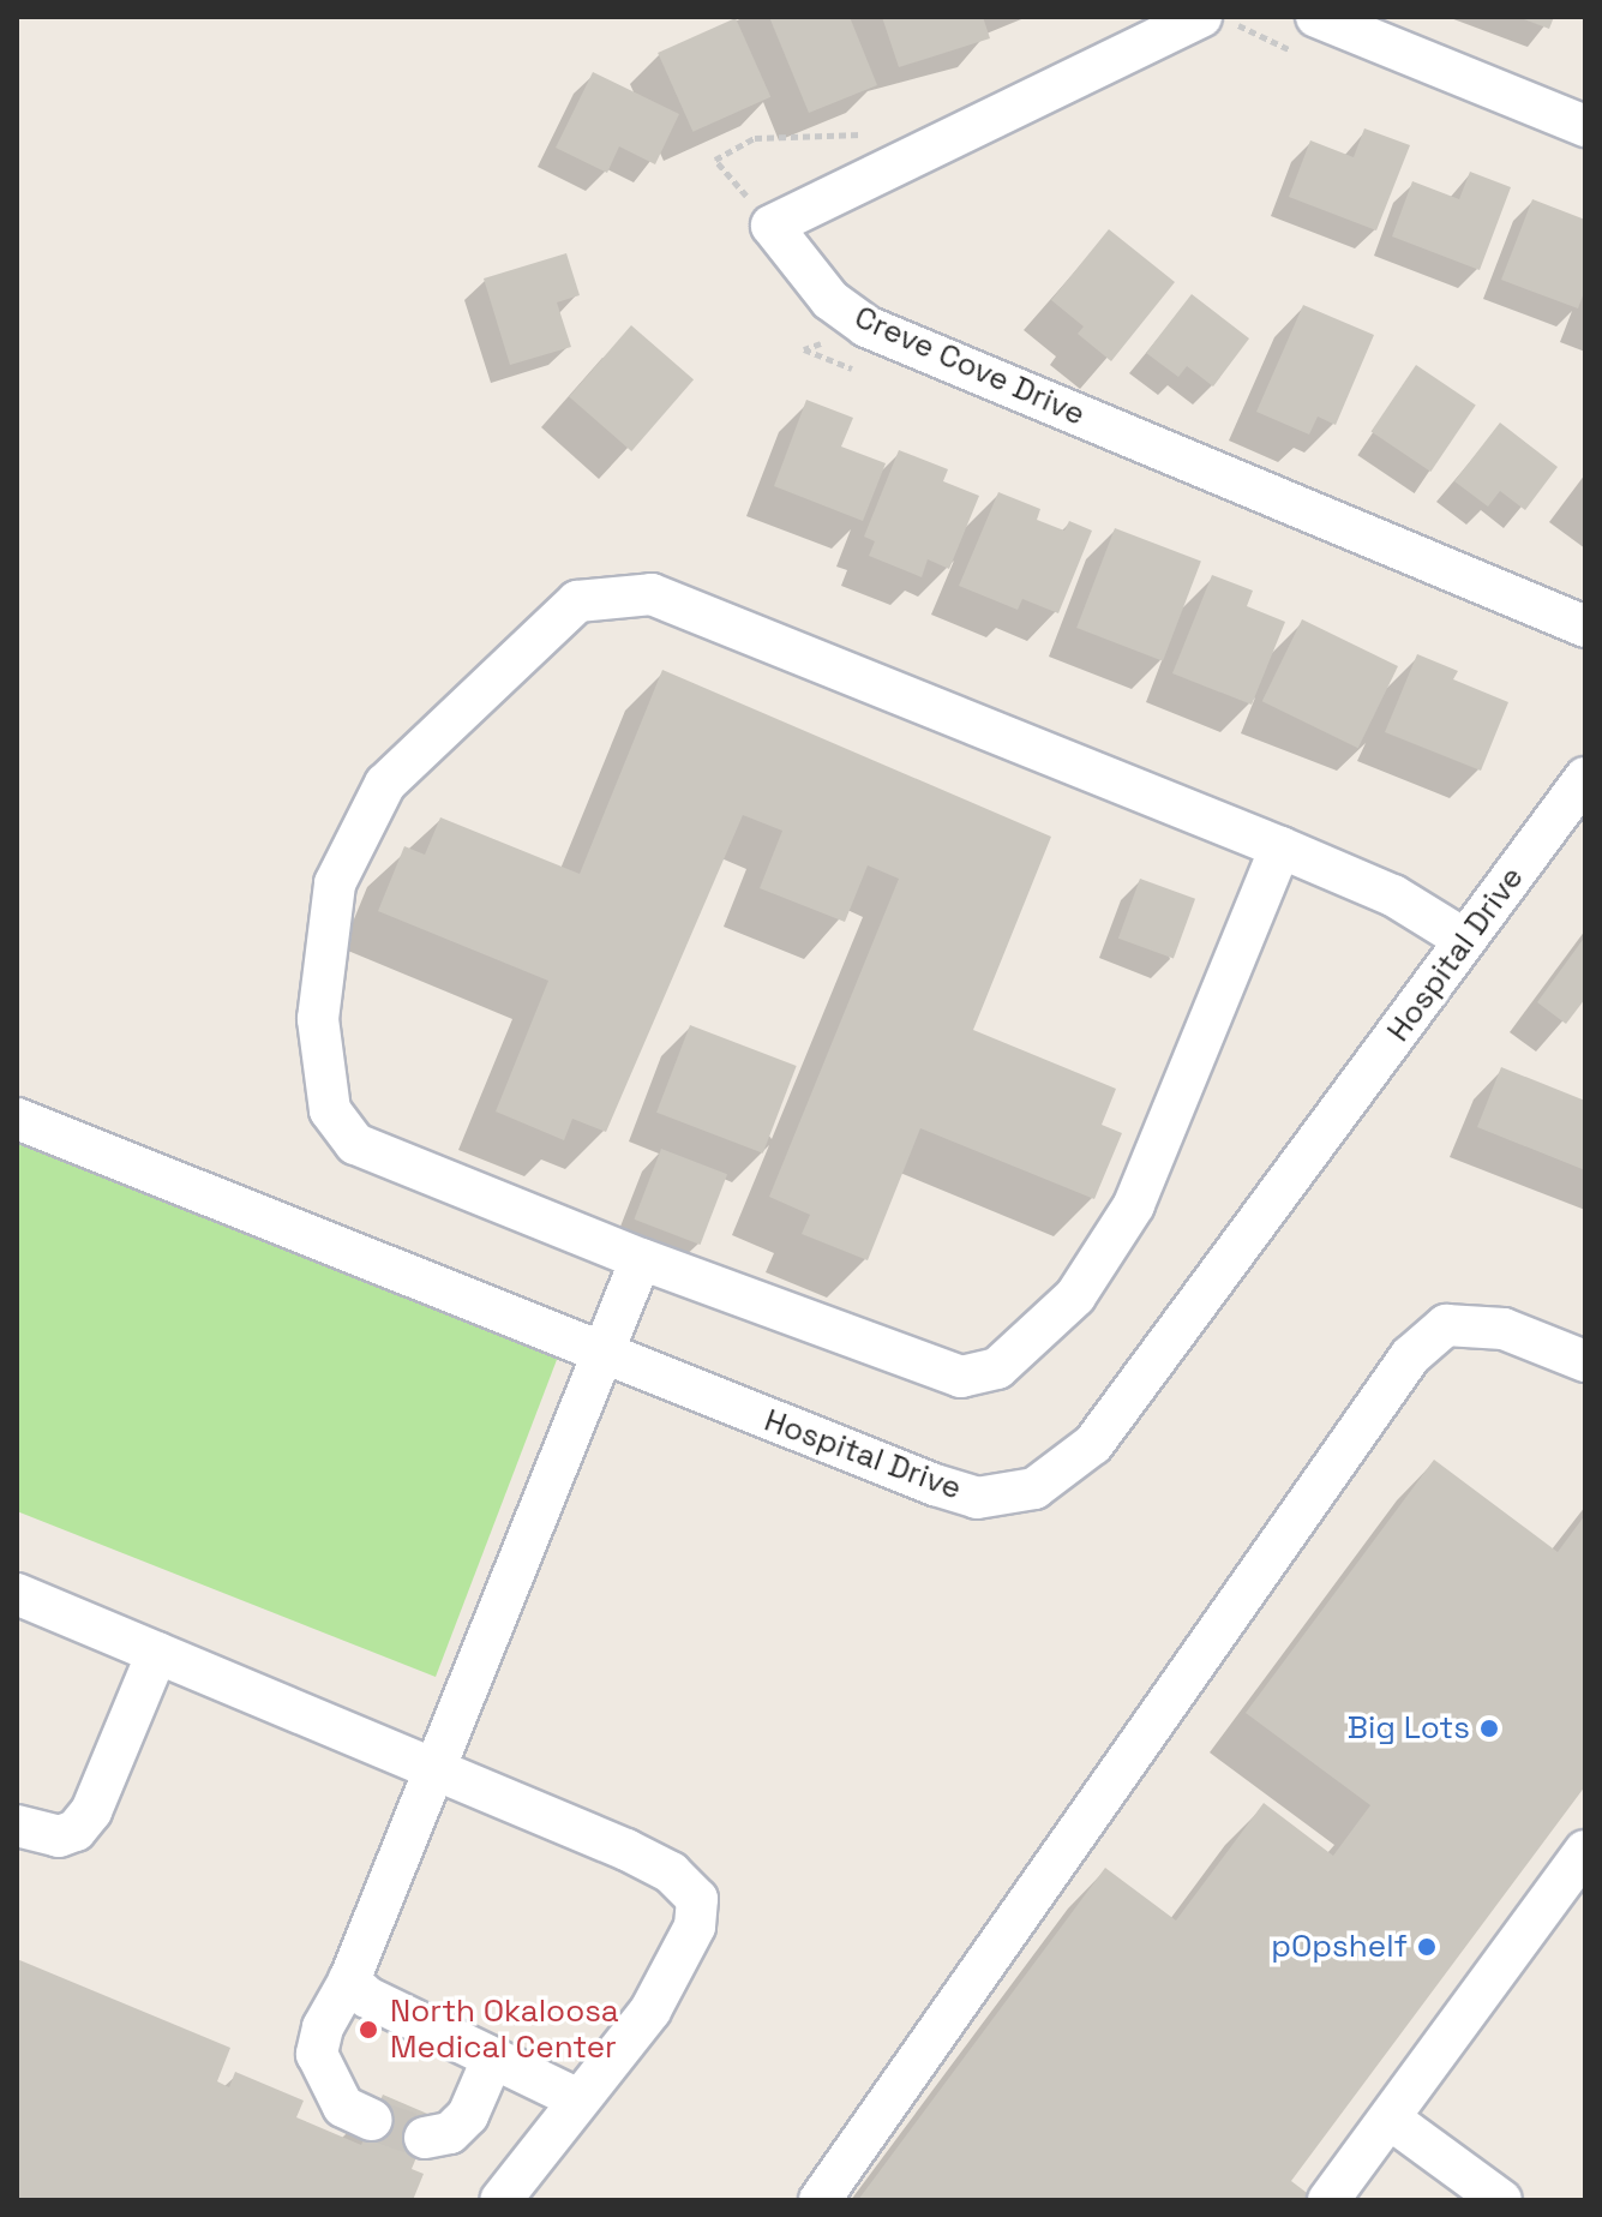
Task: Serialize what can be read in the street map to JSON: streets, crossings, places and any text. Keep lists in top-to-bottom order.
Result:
{
  "streets": {
    "street": ["Creve Cove Drive", "Hospital Drive"]
  },
  "places": ["Big Lots", "pOpshelf", "North Okaloosa Medical Center"]
}
